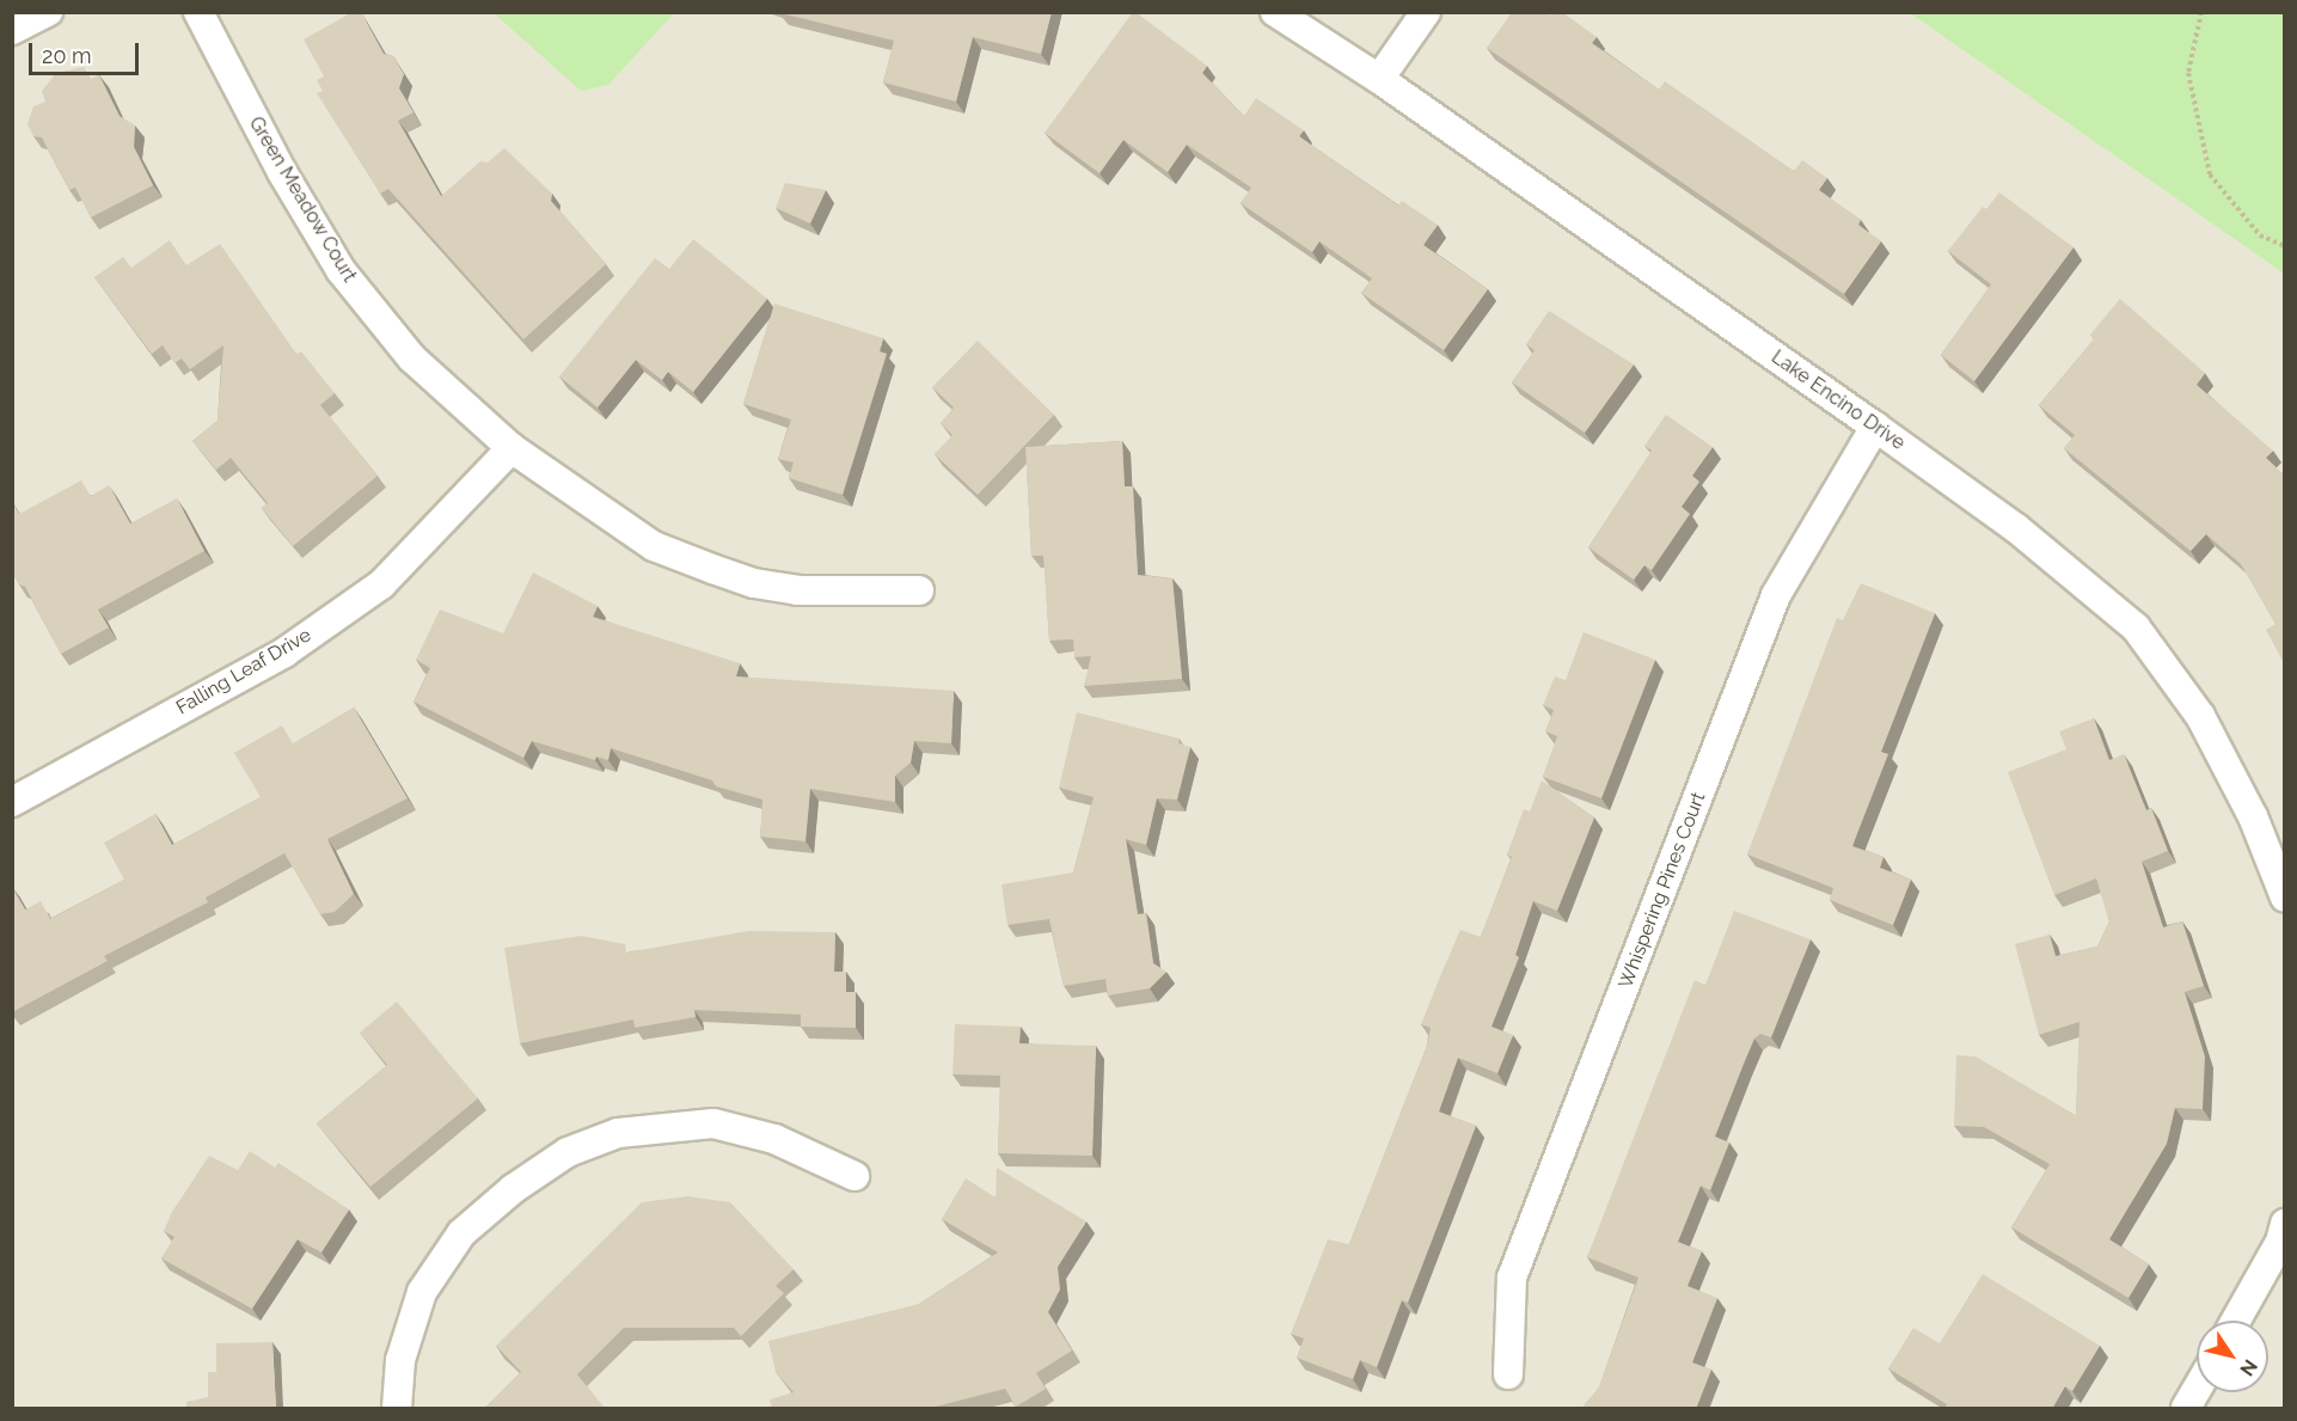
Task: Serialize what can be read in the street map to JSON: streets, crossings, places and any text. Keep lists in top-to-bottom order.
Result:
{
  "streets": {
    "street": [
      "Green Meadow Court",
      "Lake Encino Drive",
      "Falling Leaf Drive",
      "Whispering Pines Court"
    ]
  },
  "crossings": [
    ["Green Meadow Court", "Falling Leaf Drive"],
    ["Lake Encino Drive", "Whispering Pines Court"]
  ],
  "scale_bar": "20 m",
  "north": "bottom right"
}
